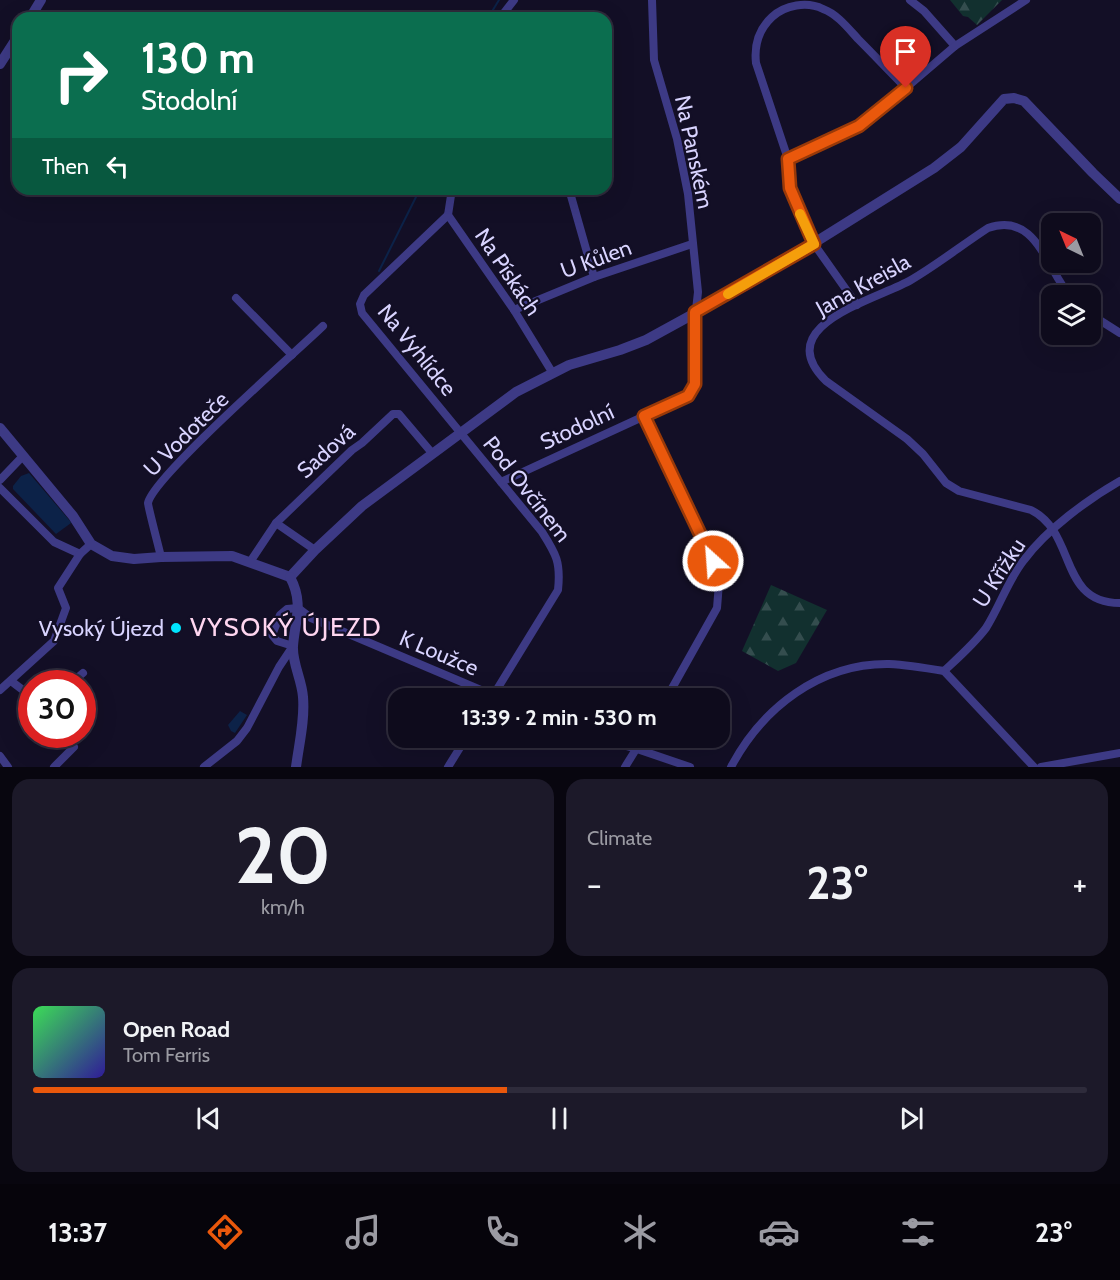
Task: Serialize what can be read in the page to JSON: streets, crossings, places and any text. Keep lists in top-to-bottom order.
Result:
{
  "streets": {
    "street": [
      "Na Panském",
      "U Kůlen",
      "Na Pískách",
      "Jana Kreisla",
      "Na Vyhlídce",
      "Stodolní",
      "U Vodoteče",
      "Sadová",
      "Pod Ovčínem",
      "U Křížku",
      "K Loužce"
    ]
  },
  "crossings": [
    ["Na Panském", "U Kůlen"],
    ["Na Panském", "Stodolní"],
    ["U Kůlen", "Na Pískách"],
    ["Na Pískách", "Na Vyhlídce"],
    ["Jana Kreisla", "U Křížku"],
    ["Na Vyhlídce", "Pod Ovčínem"],
    ["Stodolní", "Pod Ovčínem"]
  ],
  "districts": ["VYSOKÝ ÚJEZD"],
  "places": ["Vysoký Újezd"],
  "north": "top left",
  "page": {
    "turn": ["130 m", "Stodolní"],
    "then": "Then",
    "limit": "30",
    "trip": "13:39 · 2 min · 530 m",
    "tile": [
      ["20", "km/h"],
      "Climate"
    ],
    "heat": ["−", "23°", "+"],
    "song": ["Open Road", "Tom Ferris"],
    "tabs": ["13:37", "23°"]
  }
}
